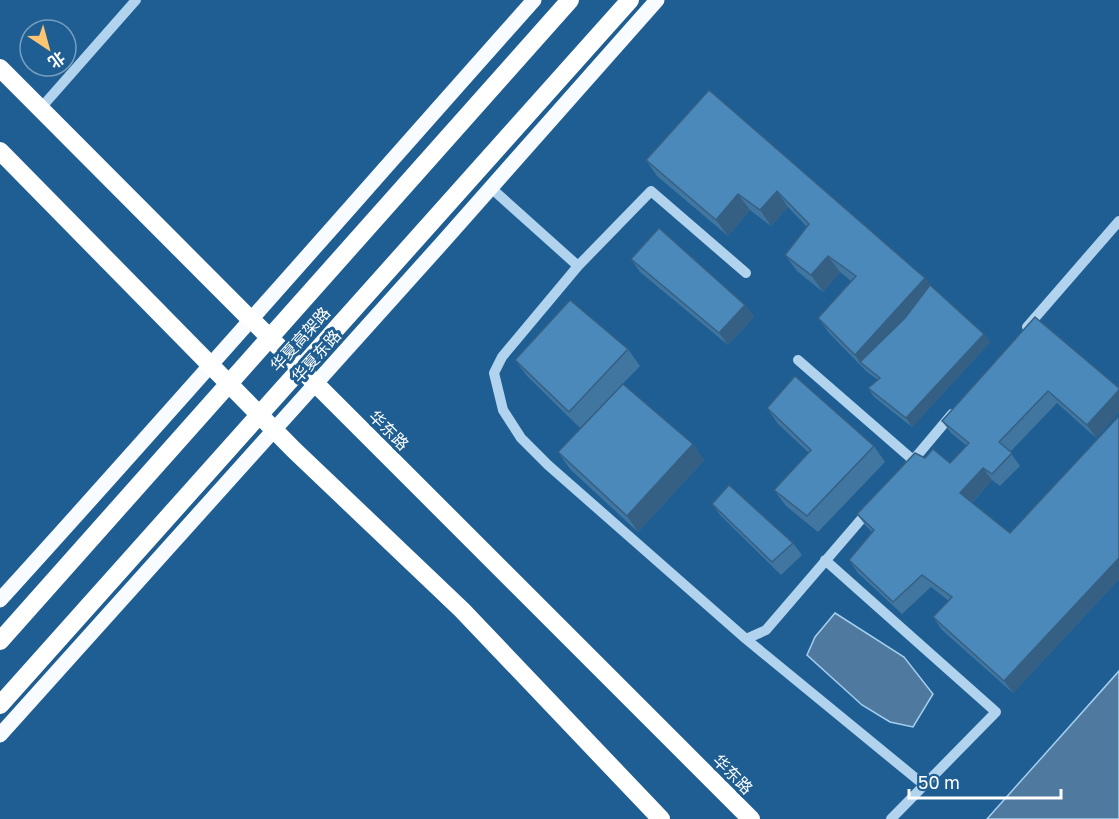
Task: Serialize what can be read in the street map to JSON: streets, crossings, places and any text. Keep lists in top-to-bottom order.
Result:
{
  "streets": {
    "highway": ["华夏高架路", "华东路"],
    "main road": ["华夏东路"]
  },
  "crossings": [
    ["华夏东路", "华东路"]
  ],
  "scale_bar": "50 m",
  "north": "bottom right"
}
